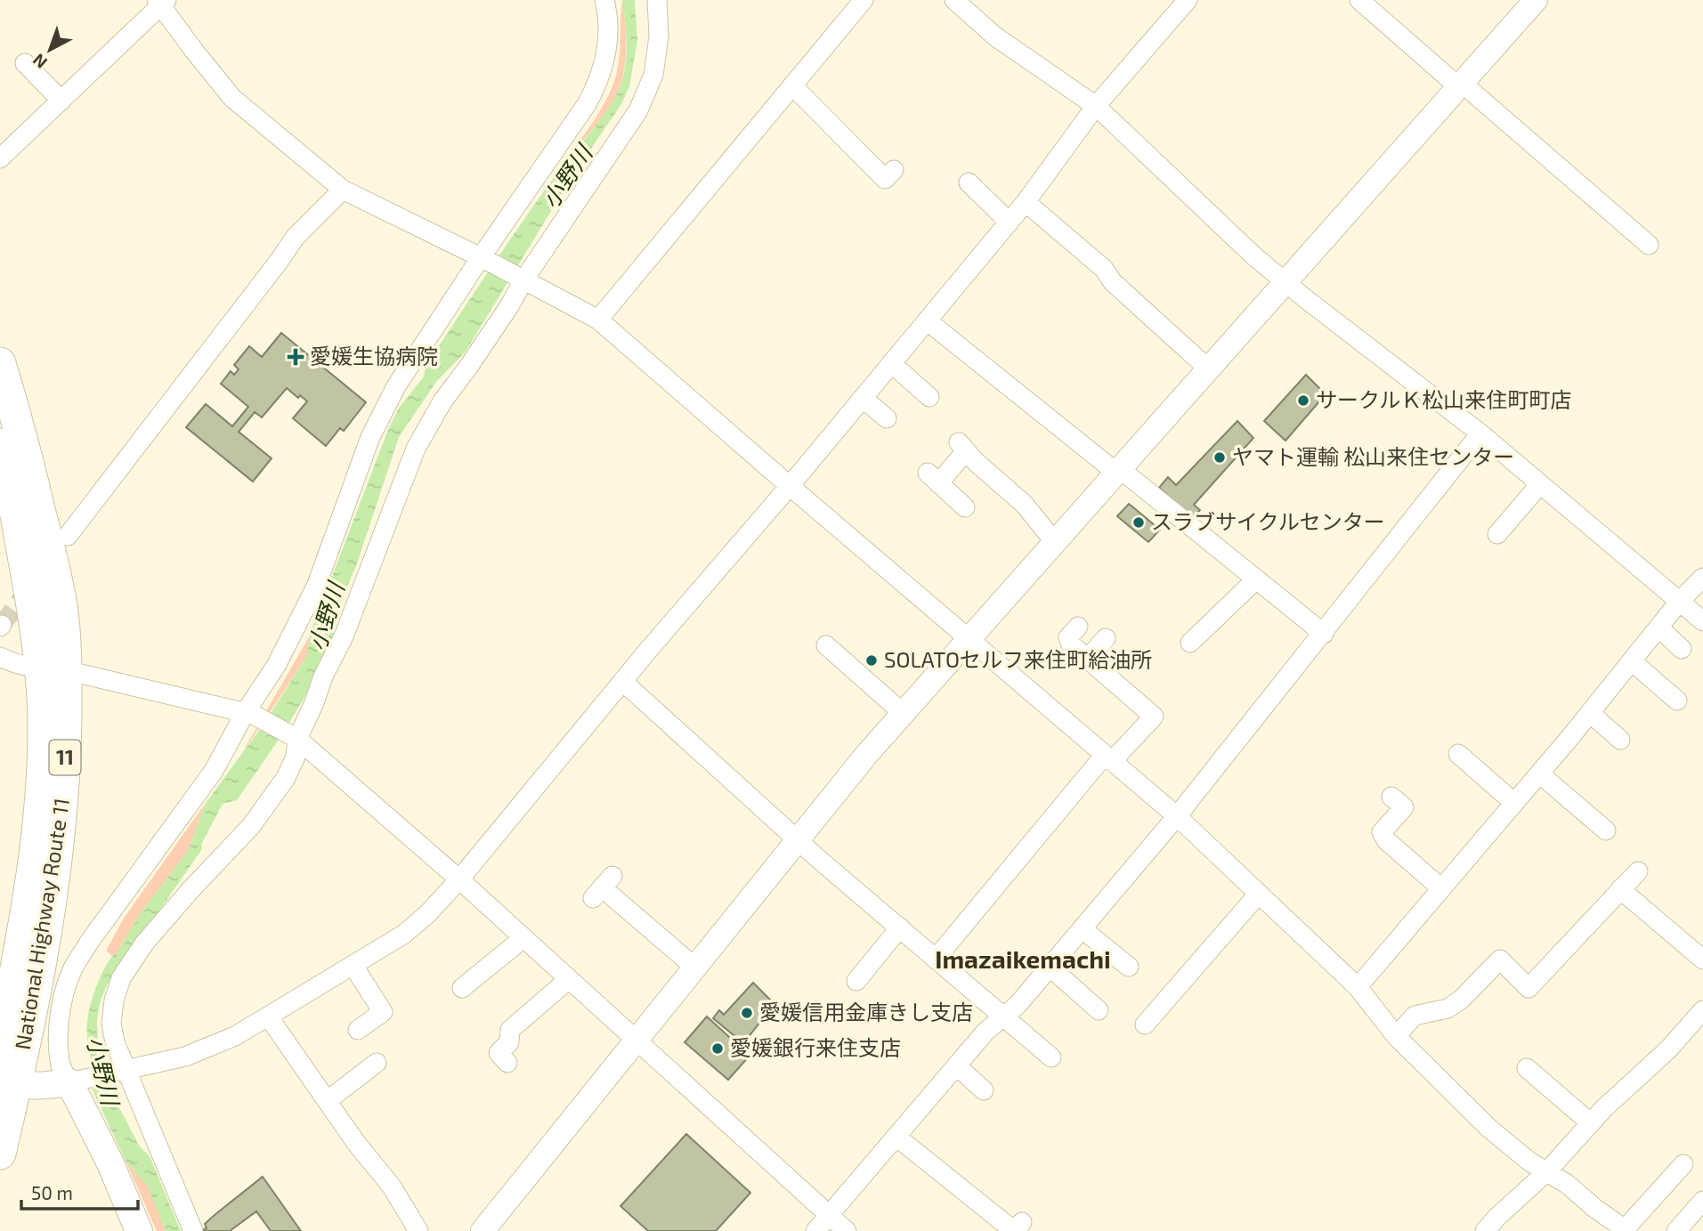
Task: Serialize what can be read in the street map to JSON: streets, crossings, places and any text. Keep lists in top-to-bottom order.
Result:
{
  "streets": {
    "highway": ["11", "National Highway Route 11"]
  },
  "districts": ["Imazaikemachi"],
  "water": ["小野川"],
  "places": {
    "health": ["愛媛生協病院"],
    "other": [
      "サークルＫ松山来住町町店",
      "ヤマト運輸 松山来住センター",
      "スラブサイクルセンター",
      "SOLATOセルフ来住町給油所",
      "愛媛信用金庫きし支店",
      "愛媛銀行来住支店"
    ]
  },
  "scale_bar": "50 m",
  "north": "bottom left"
}
